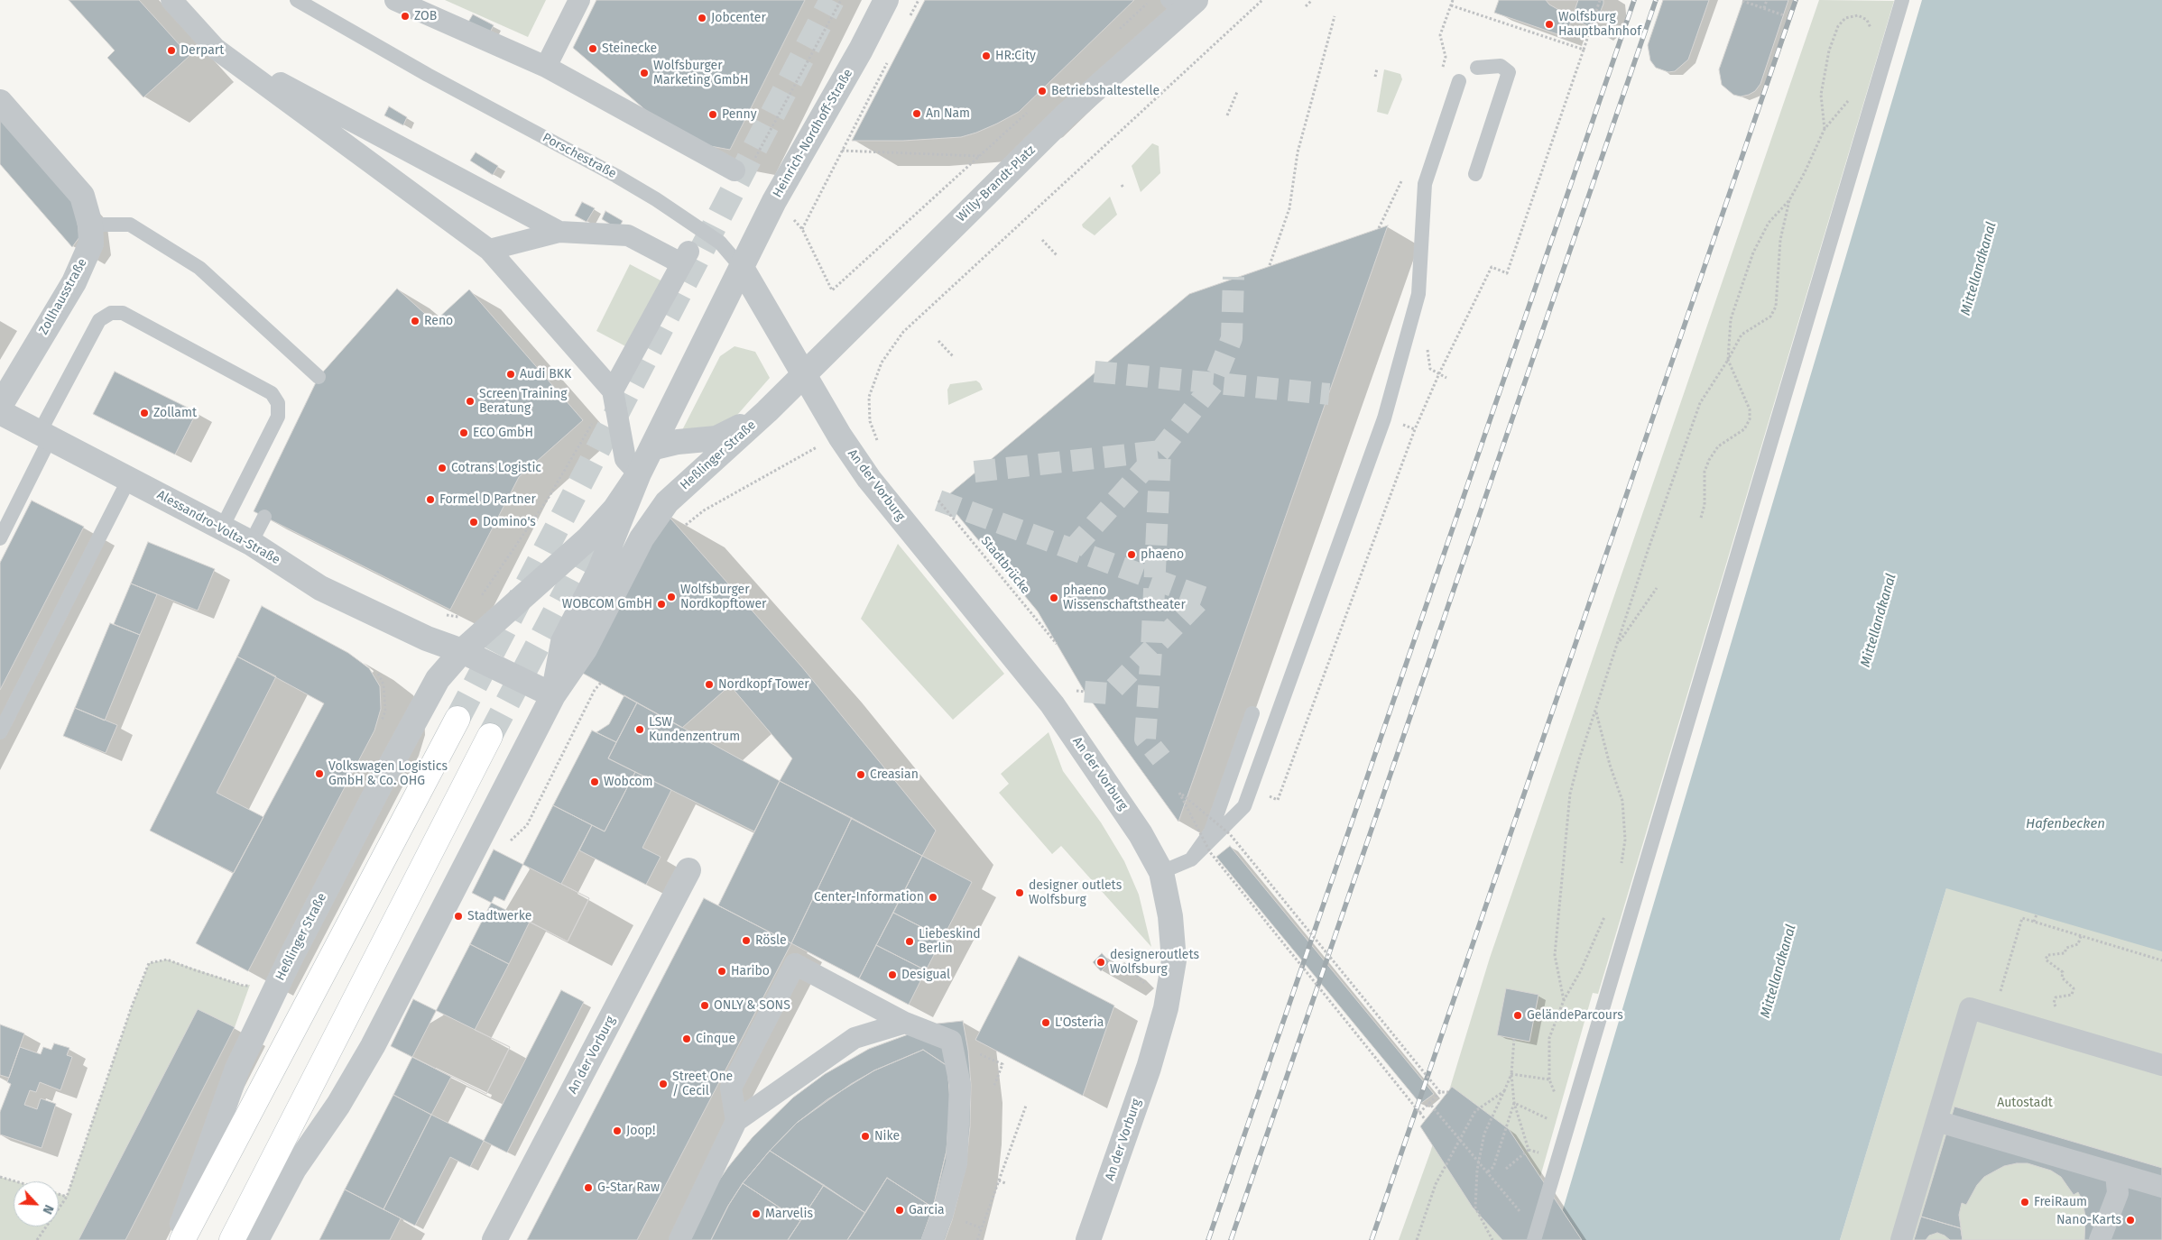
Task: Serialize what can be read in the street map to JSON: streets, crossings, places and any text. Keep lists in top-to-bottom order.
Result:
{
  "streets": {
    "street": [
      "Heinrich-Nordhoff-Straße",
      "Porschestraße",
      "Willy-Brandt-Platz",
      "Zollhausstraße",
      "Heßlinger Straße",
      "An der Vorburg",
      "Alessandro-Volta-Straße"
    ],
    "path": ["Stadtbrücke"]
  },
  "crossings": [
    ["Heinrich-Nordhoff-Straße", "Porschestraße"],
    ["Heinrich-Nordhoff-Straße", "Heßlinger Straße"],
    ["Porschestraße", "Willy-Brandt-Platz"],
    ["Porschestraße", "Heßlinger Straße"],
    ["Porschestraße", "An der Vorburg"],
    ["Willy-Brandt-Platz", "Heßlinger Straße"],
    ["Willy-Brandt-Platz", "An der Vorburg"],
    ["Heßlinger Straße", "An der Vorburg"],
    ["Heßlinger Straße", "Alessandro-Volta-Straße"]
  ],
  "water": ["Mittellandkanal", "Hafenbecken"],
  "parks": ["Autostadt"],
  "places": [
    "ZOB",
    "Jobcenter",
    "Wolfsburg Hauptbahnhof",
    "Steinecke",
    "Derpart",
    "HR:City",
    "Wolfsburger Marketing GmbH",
    "Betriebshaltestelle",
    "An Nam",
    "Penny",
    "Reno",
    "Audi BKK",
    "Screen Training Beratung",
    "Zollamt",
    "ECO GmbH",
    "Cotrans Logistic",
    "Formel D Partner",
    "Domino's",
    "phaeno",
    "Wolfsburger Nordkopftower",
    "phaeno Wissenschaftstheater",
    "WOBCOM GmbH",
    "Nordkopf Tower",
    "LSW Kundenzentrum",
    "Volkswagen Logistics GmbH & Co. OHG",
    "Creasian",
    "Wobcom",
    "designer outlets Wolfsburg",
    "Center-Information",
    "Stadtwerke",
    "Rösle",
    "Liebeskind Berlin",
    "designeroutlets Wolfsburg",
    "Haribo",
    "Desigual",
    "ONLY & SONS",
    "GeländeParcours",
    "L'Osteria",
    "Cinque",
    "Street One / Cecil",
    "Joop!",
    "Nike",
    "G-Star Raw",
    "FreiRaum",
    "Garcia",
    "Marvelis",
    "Nano-Karts"
  ],
  "north": "bottom right"
}
